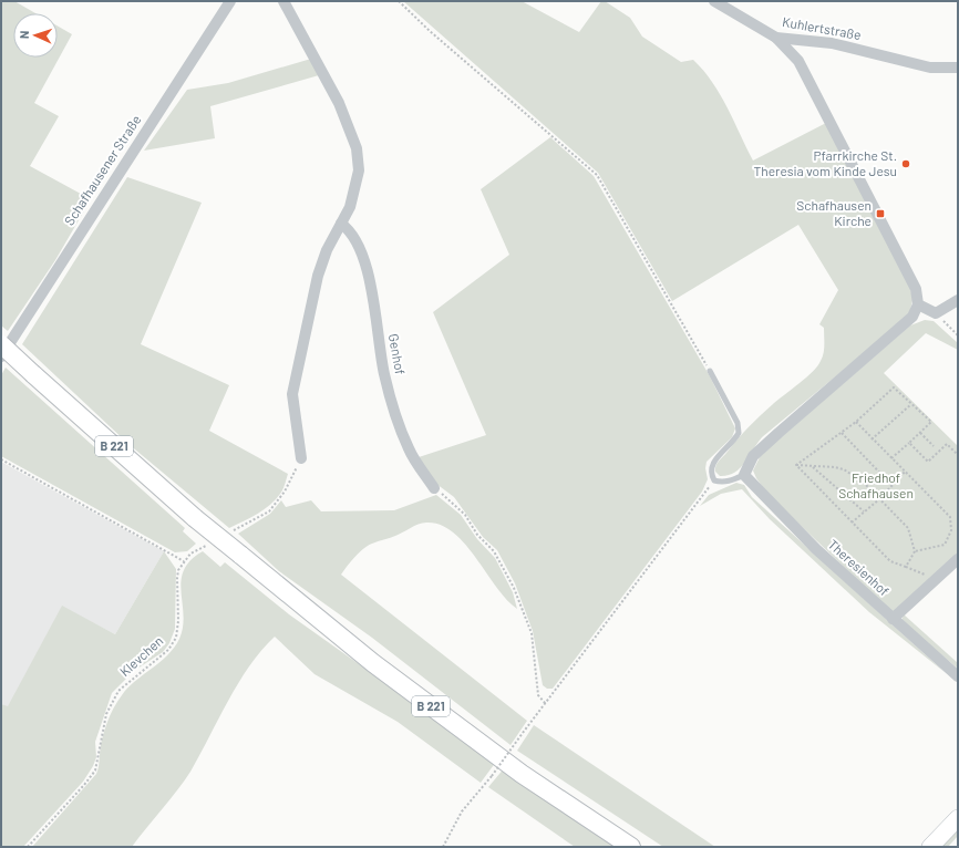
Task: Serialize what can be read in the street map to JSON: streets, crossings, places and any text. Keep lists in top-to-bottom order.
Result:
{
  "streets": {
    "main road": ["B 221"],
    "street": [
      "Kuhlertstraße",
      "Schafhausener Straße",
      "Genhof",
      "Theresienhof"
    ],
    "path": ["Klevchen"]
  },
  "parks": ["Friedhof Schafhausen"],
  "places": {
    "other": ["Pfarrkirche St. Theresia vom Kinde Jesu"],
    "transit": ["Schafhausen Kirche"]
  },
  "north": "left"
}
